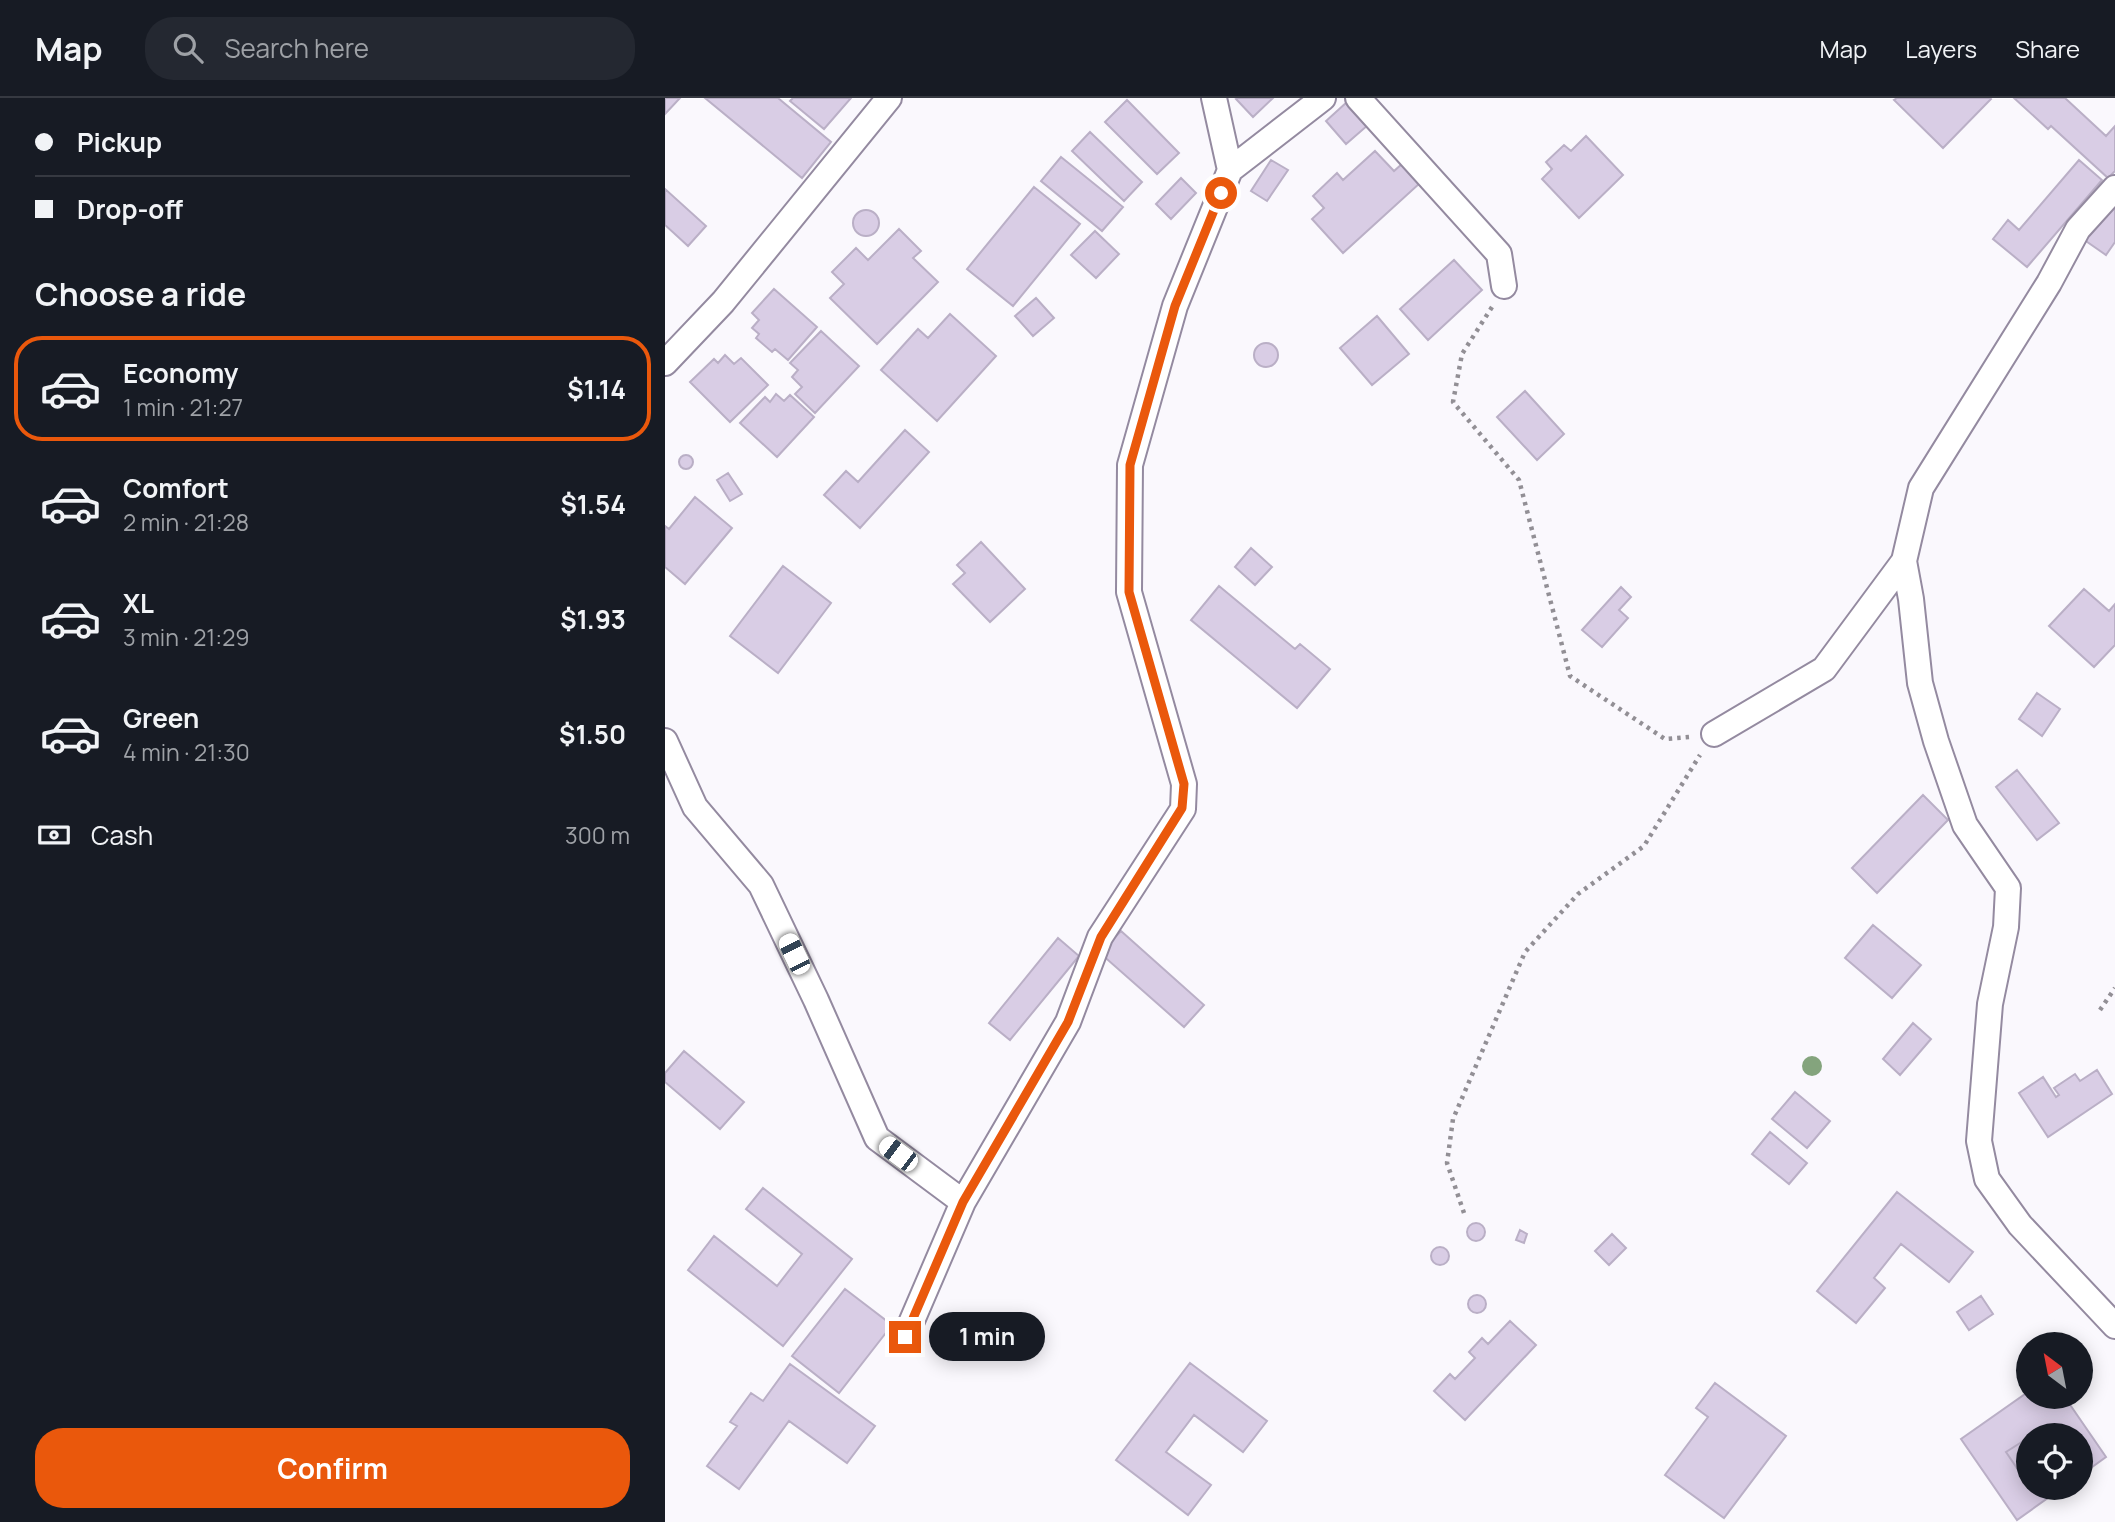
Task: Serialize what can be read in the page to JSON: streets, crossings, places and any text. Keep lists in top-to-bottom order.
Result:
{
  "north": "top left",
  "page": {
    "header": "Map",
    "search": "Search here",
    "nav": ["Map", "Layers", "Share"],
    "banner": ["Pickup", "Drop-off"],
    "heading": "Choose a ride",
    "list": [
      {
        "name": "Economy",
        "note": "1 min · 21:27",
        "value": "$1.14"
      },
      {
        "name": "Comfort",
        "note": "2 min · 21:28",
        "value": "$1.54"
      },
      {
        "name": "XL",
        "note": "3 min · 21:29",
        "value": "$1.93"
      },
      {
        "name": "Green",
        "note": "4 min · 21:30",
        "value": "$1.50"
      }
    ],
    "pay": ["Cash", "300 m"],
    "bubble": "1 min",
    "buttons": "Confirm"
  }
}
